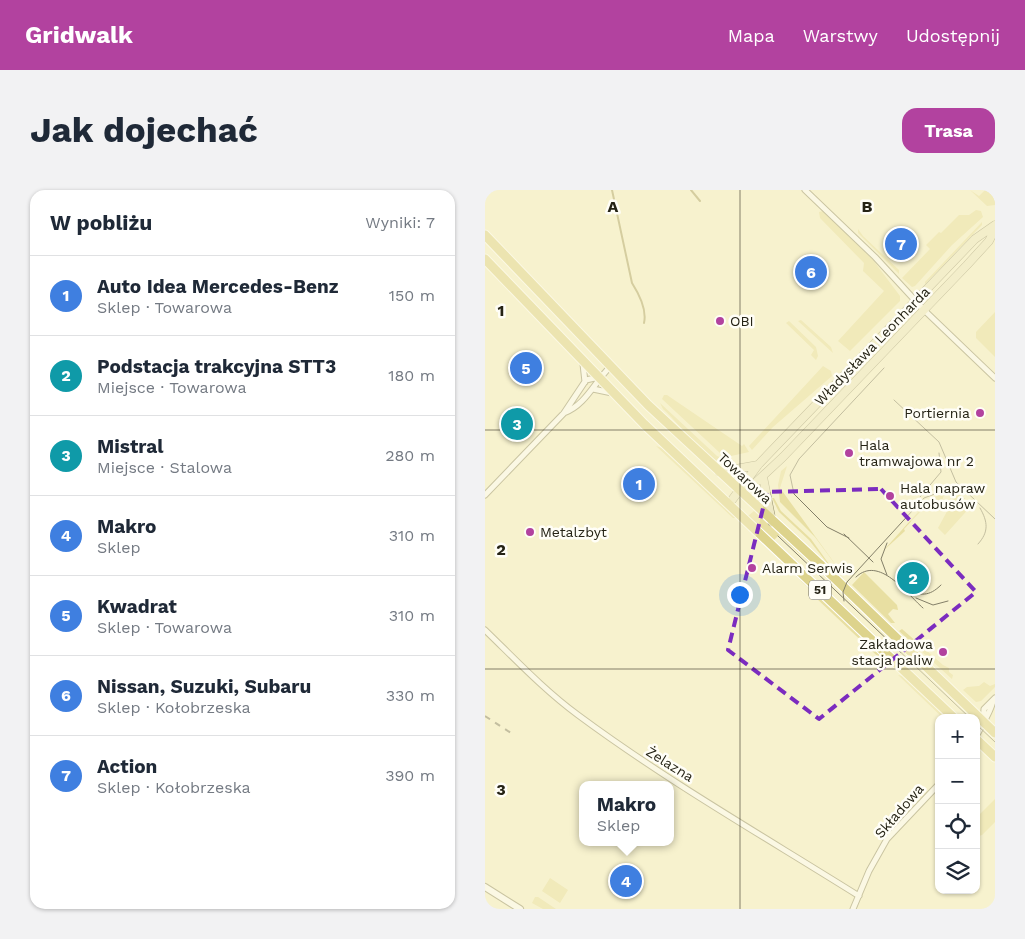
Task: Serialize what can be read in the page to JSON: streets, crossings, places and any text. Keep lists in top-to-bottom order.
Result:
{
  "streets": {
    "main road": ["Władysława Leonharda", "Towarowa", "51"],
    "street": ["Żelazna", "Składowa"]
  },
  "crossings": [
    ["Władysława Leonharda", "Towarowa"],
    ["Władysława Leonharda", "51"],
    ["Żelazna", "Składowa"]
  ],
  "places": [
    "OBI",
    "Portiernia",
    "Hala tramwajowa nr 2",
    "Hala napraw autobusów",
    "Metalzbyt",
    "Alarm Serwis",
    "Zakładowa stacja paliw"
  ],
  "page": {
    "header": "Gridwalk",
    "nav": ["Mapa", "Warstwy", "Udostępnij"],
    "buttons": "Trasa",
    "title": "Jak dojechać",
    "heading": ["W pobliżu", "Wyniki: 7"],
    "pins": [
      "7",
      "6",
      "5",
      "3",
      "1",
      "2",
      "4"
    ],
    "list": [
      {
        "mark": "1",
        "name": "Auto Idea Mercedes-Benz",
        "note": "Sklep · Towarowa",
        "value": "150 m"
      },
      {
        "mark": "2",
        "name": "Podstacja trakcyjna STT3",
        "note": "Miejsce · Towarowa",
        "value": "180 m"
      },
      {
        "mark": "3",
        "name": "Mistral",
        "note": "Miejsce · Stalowa",
        "value": "280 m"
      },
      {
        "mark": "4",
        "name": "Makro",
        "note": "Sklep",
        "value": "310 m"
      },
      {
        "mark": "5",
        "name": "Kwadrat",
        "note": "Sklep · Towarowa",
        "value": "310 m"
      },
      {
        "mark": "6",
        "name": "Nissan, Suzuki, Subaru",
        "note": "Sklep · Kołobrzeska",
        "value": "330 m"
      },
      {
        "mark": "7",
        "name": "Action",
        "note": "Sklep · Kołobrzeska",
        "value": "390 m"
      }
    ],
    "map_buttons": ["+", "−"],
    "popup": ["Makro", "Sklep"]
  },
  "grid": {
    "columns": ["A", "B"],
    "rows": ["1", "2", "3"]
  }
}
